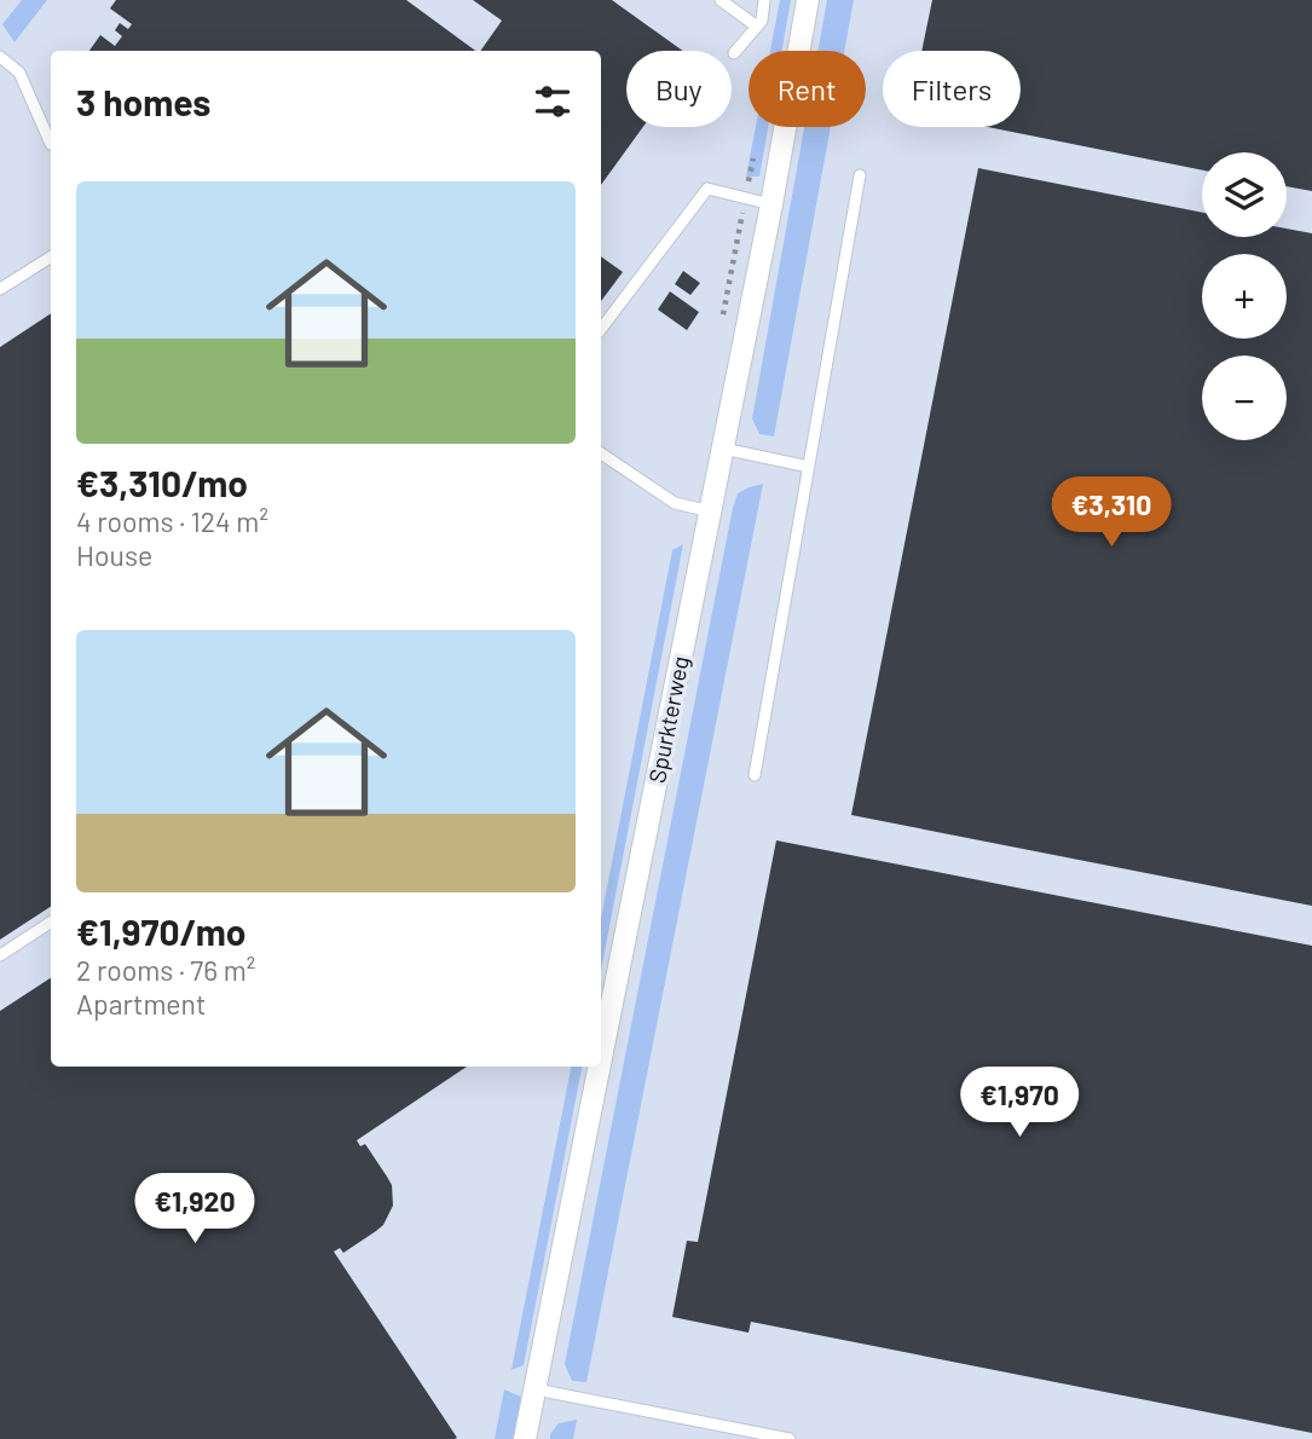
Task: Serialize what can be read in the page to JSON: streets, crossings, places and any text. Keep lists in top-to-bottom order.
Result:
{
  "streets": {
    "street": ["Spurkterweg"]
  },
  "page": {
    "chip": ["Buy", "Rent", "Filters"],
    "heading": "3 homes",
    "map_buttons": ["+", "−"],
    "list": [
      {
        "name": "€3,310/mo",
        "note": "4 rooms · 124 m² · House"
      },
      {
        "name": "€1,970/mo",
        "note": "2 rooms · 76 m² · Apartment"
      }
    ],
    "price": ["€3,310", "€1,970", "€1,920"]
  }
}
